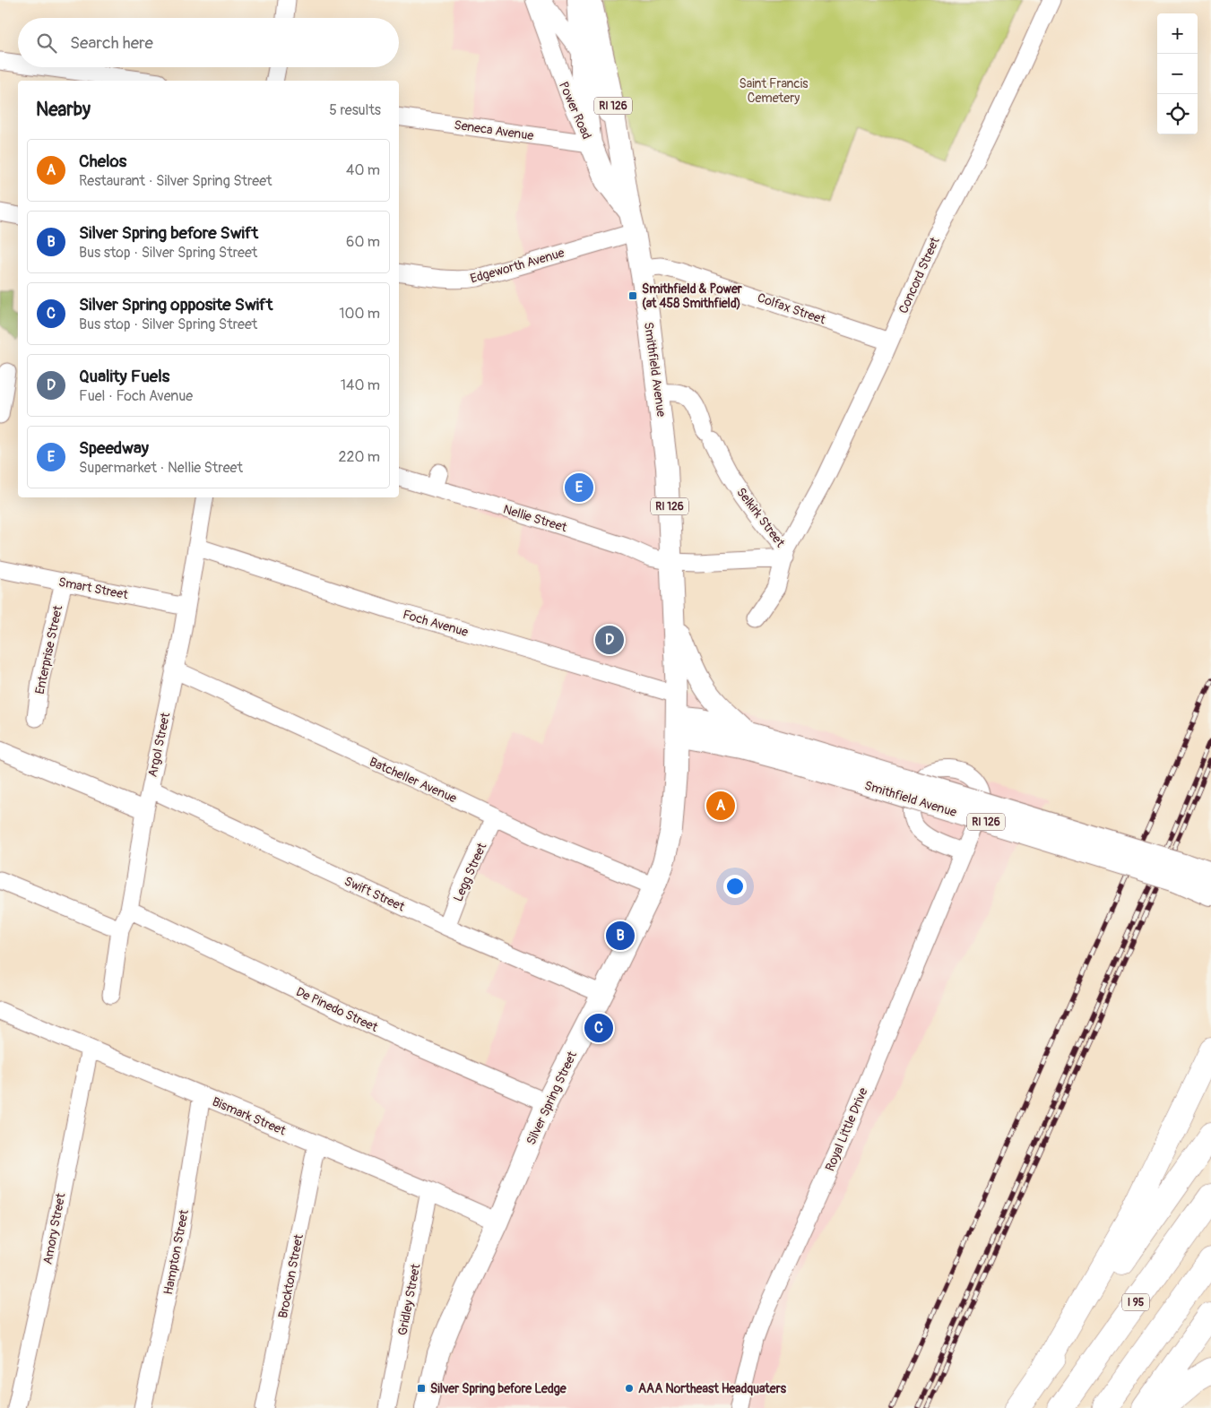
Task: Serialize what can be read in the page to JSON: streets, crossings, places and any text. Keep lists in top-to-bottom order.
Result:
{
  "streets": {
    "highway": ["I 95"],
    "main road": [
      "RI 126",
      "Power Road",
      "Smithfield Avenue",
      "Silver Spring Street"
    ],
    "street": [
      "Seneca Avenue",
      "Edgeworth Avenue",
      "Concord Street",
      "Colfax Street",
      "Selkirk Street",
      "Nellie Street",
      "Smart Street",
      "Foch Avenue",
      "Enterprise Street",
      "Argol Street",
      "Batcheller Avenue",
      "Legg Street",
      "Swift Street",
      "De Pinedo Street",
      "Bismark Street",
      "Royal Little Drive",
      "Amory Street",
      "Hampton Street",
      "Brockton Street",
      "Gridley Street"
    ]
  },
  "crossings": [
    ["Power Road", "Seneca Avenue"],
    ["Power Road", "Edgeworth Avenue"],
    ["Power Road", "Smithfield Avenue"],
    ["Edgeworth Avenue", "Smithfield Avenue"],
    ["Concord Street", "Colfax Street"],
    ["Concord Street", "Selkirk Street"],
    ["Concord Street", "Nellie Street"],
    ["Colfax Street", "Smithfield Avenue"],
    ["Smithfield Avenue", "Selkirk Street"],
    ["Smithfield Avenue", "Nellie Street"],
    ["Smithfield Avenue", "Foch Avenue"],
    ["Smithfield Avenue", "Silver Spring Street"],
    ["Selkirk Street", "Nellie Street"],
    ["Smart Street", "Enterprise Street"],
    ["Smart Street", "Argol Street"],
    ["Foch Avenue", "Argol Street"],
    ["Argol Street", "Batcheller Avenue"],
    ["Argol Street", "Swift Street"],
    ["Argol Street", "De Pinedo Street"],
    ["Batcheller Avenue", "Legg Street"],
    ["Batcheller Avenue", "Silver Spring Street"],
    ["Legg Street", "Swift Street"],
    ["Swift Street", "Silver Spring Street"],
    ["De Pinedo Street", "Silver Spring Street"],
    ["Silver Spring Street", "Bismark Street"],
    ["Bismark Street", "Amory Street"],
    ["Bismark Street", "Hampton Street"],
    ["Bismark Street", "Brockton Street"],
    ["Bismark Street", "Gridley Street"]
  ],
  "parks": ["Saint Francis Cemetery"],
  "places": {
    "transit": ["Smithfield & Power (at 458 Smithfield)", "Silver Spring before Ledge"],
    "other": ["AAA Northeast Headquaters"]
  },
  "page": {
    "map_buttons": ["+", "−"],
    "search": "Search here",
    "heading": ["Nearby", "5 results"],
    "list": [
      {
        "mark": "A",
        "name": "Chelos",
        "note": "Restaurant · Silver Spring Street",
        "value": "40 m"
      },
      {
        "mark": "B",
        "name": "Silver Spring before Swift",
        "note": "Bus stop · Silver Spring Street",
        "value": "60 m"
      },
      {
        "mark": "C",
        "name": "Silver Spring opposite Swift",
        "note": "Bus stop · Silver Spring Street",
        "value": "100 m"
      },
      {
        "mark": "D",
        "name": "Quality Fuels",
        "note": "Fuel · Foch Avenue",
        "value": "140 m"
      },
      {
        "mark": "E",
        "name": "Speedway",
        "note": "Supermarket · Nellie Street",
        "value": "220 m"
      }
    ],
    "pins": [
      "E",
      "D",
      "A",
      "B",
      "C"
    ]
  }
}
